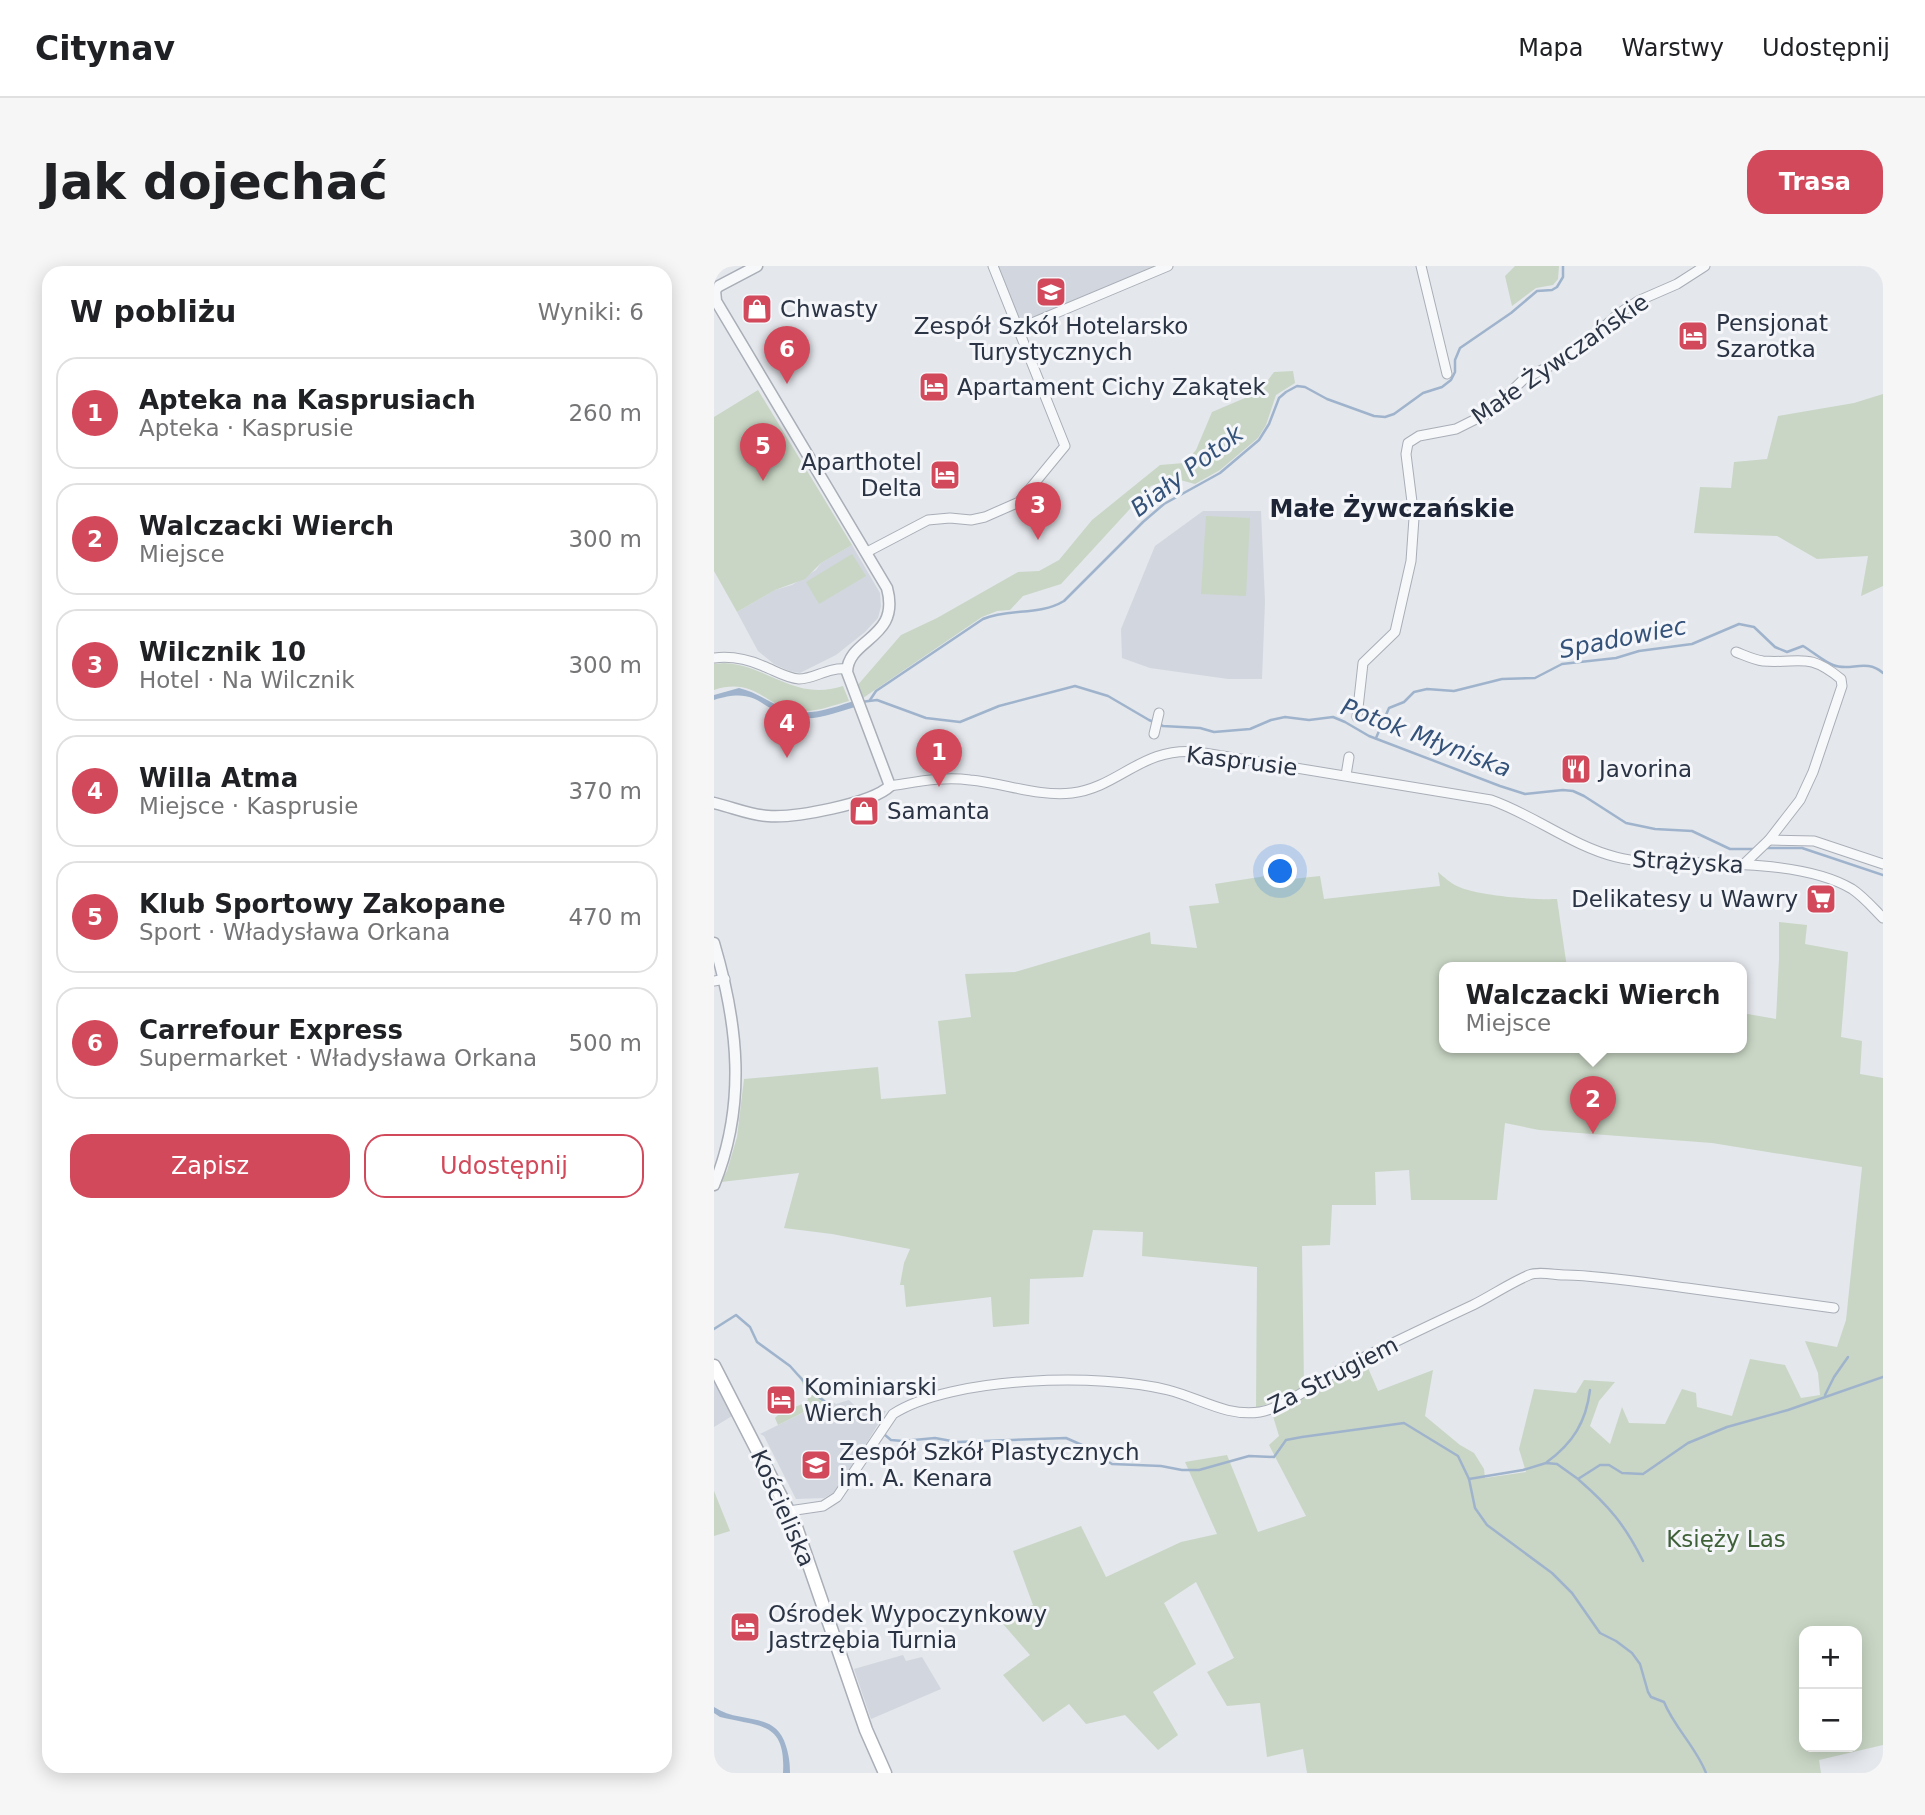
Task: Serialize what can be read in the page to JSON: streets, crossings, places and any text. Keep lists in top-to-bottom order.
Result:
{
  "streets": {
    "main road": ["Kościeliska"],
    "street": [
      "Małe Żywczańskie",
      "Kasprusie",
      "Strążyska",
      "Za Strugiem"
    ]
  },
  "crossings": [
    ["Kasprusie", "Strążyska"],
    ["Za Strugiem", "Kościeliska"]
  ],
  "districts": ["Małe Żywczańskie"],
  "water": ["Biały Potok", "Spadowiec", "Potok Młyniska"],
  "parks": ["Księży Las"],
  "places": {
    "school or university": ["Zespół Szkół Hotelarsko Turystycznych", "Zespół Szkół Plastycznych im. A. Kenara"],
    "shop": ["Chwasty", "Samanta"],
    "hotel": [
      "Pensjonat Szarotka",
      "Apartament Cichy Zakątek",
      "Aparthotel Delta",
      "Kominiarski Wierch",
      "Ośrodek Wypoczynkowy Jastrzębia Turnia"
    ],
    "restaurant": ["Javorina"],
    "supermarket": ["Delikatesy u Wawry"]
  },
  "page": {
    "header": "Citynav",
    "nav": ["Mapa", "Warstwy", "Udostępnij"],
    "buttons": [
      "Trasa",
      ["Zapisz", "Udostępnij"]
    ],
    "title": "Jak dojechać",
    "heading": ["W pobliżu", "Wyniki: 6"],
    "pins": [
      "6",
      "5",
      "3",
      "4",
      "1",
      "2"
    ],
    "list": [
      {
        "mark": "1",
        "name": "Apteka na Kasprusiach",
        "note": "Apteka · Kasprusie",
        "value": "260 m"
      },
      {
        "mark": "2",
        "name": "Walczacki Wierch",
        "note": "Miejsce",
        "value": "300 m"
      },
      {
        "mark": "3",
        "name": "Wilcznik 10",
        "note": "Hotel · Na Wilcznik",
        "value": "300 m"
      },
      {
        "mark": "4",
        "name": "Willa Atma",
        "note": "Miejsce · Kasprusie",
        "value": "370 m"
      },
      {
        "mark": "5",
        "name": "Klub Sportowy Zakopane",
        "note": "Sport · Władysława Orkana",
        "value": "470 m"
      },
      {
        "mark": "6",
        "name": "Carrefour Express",
        "note": "Supermarket · Władysława Orkana",
        "value": "500 m"
      }
    ],
    "popup": ["Walczacki Wierch", "Miejsce"],
    "map_buttons": ["+", "−"]
  }
}
